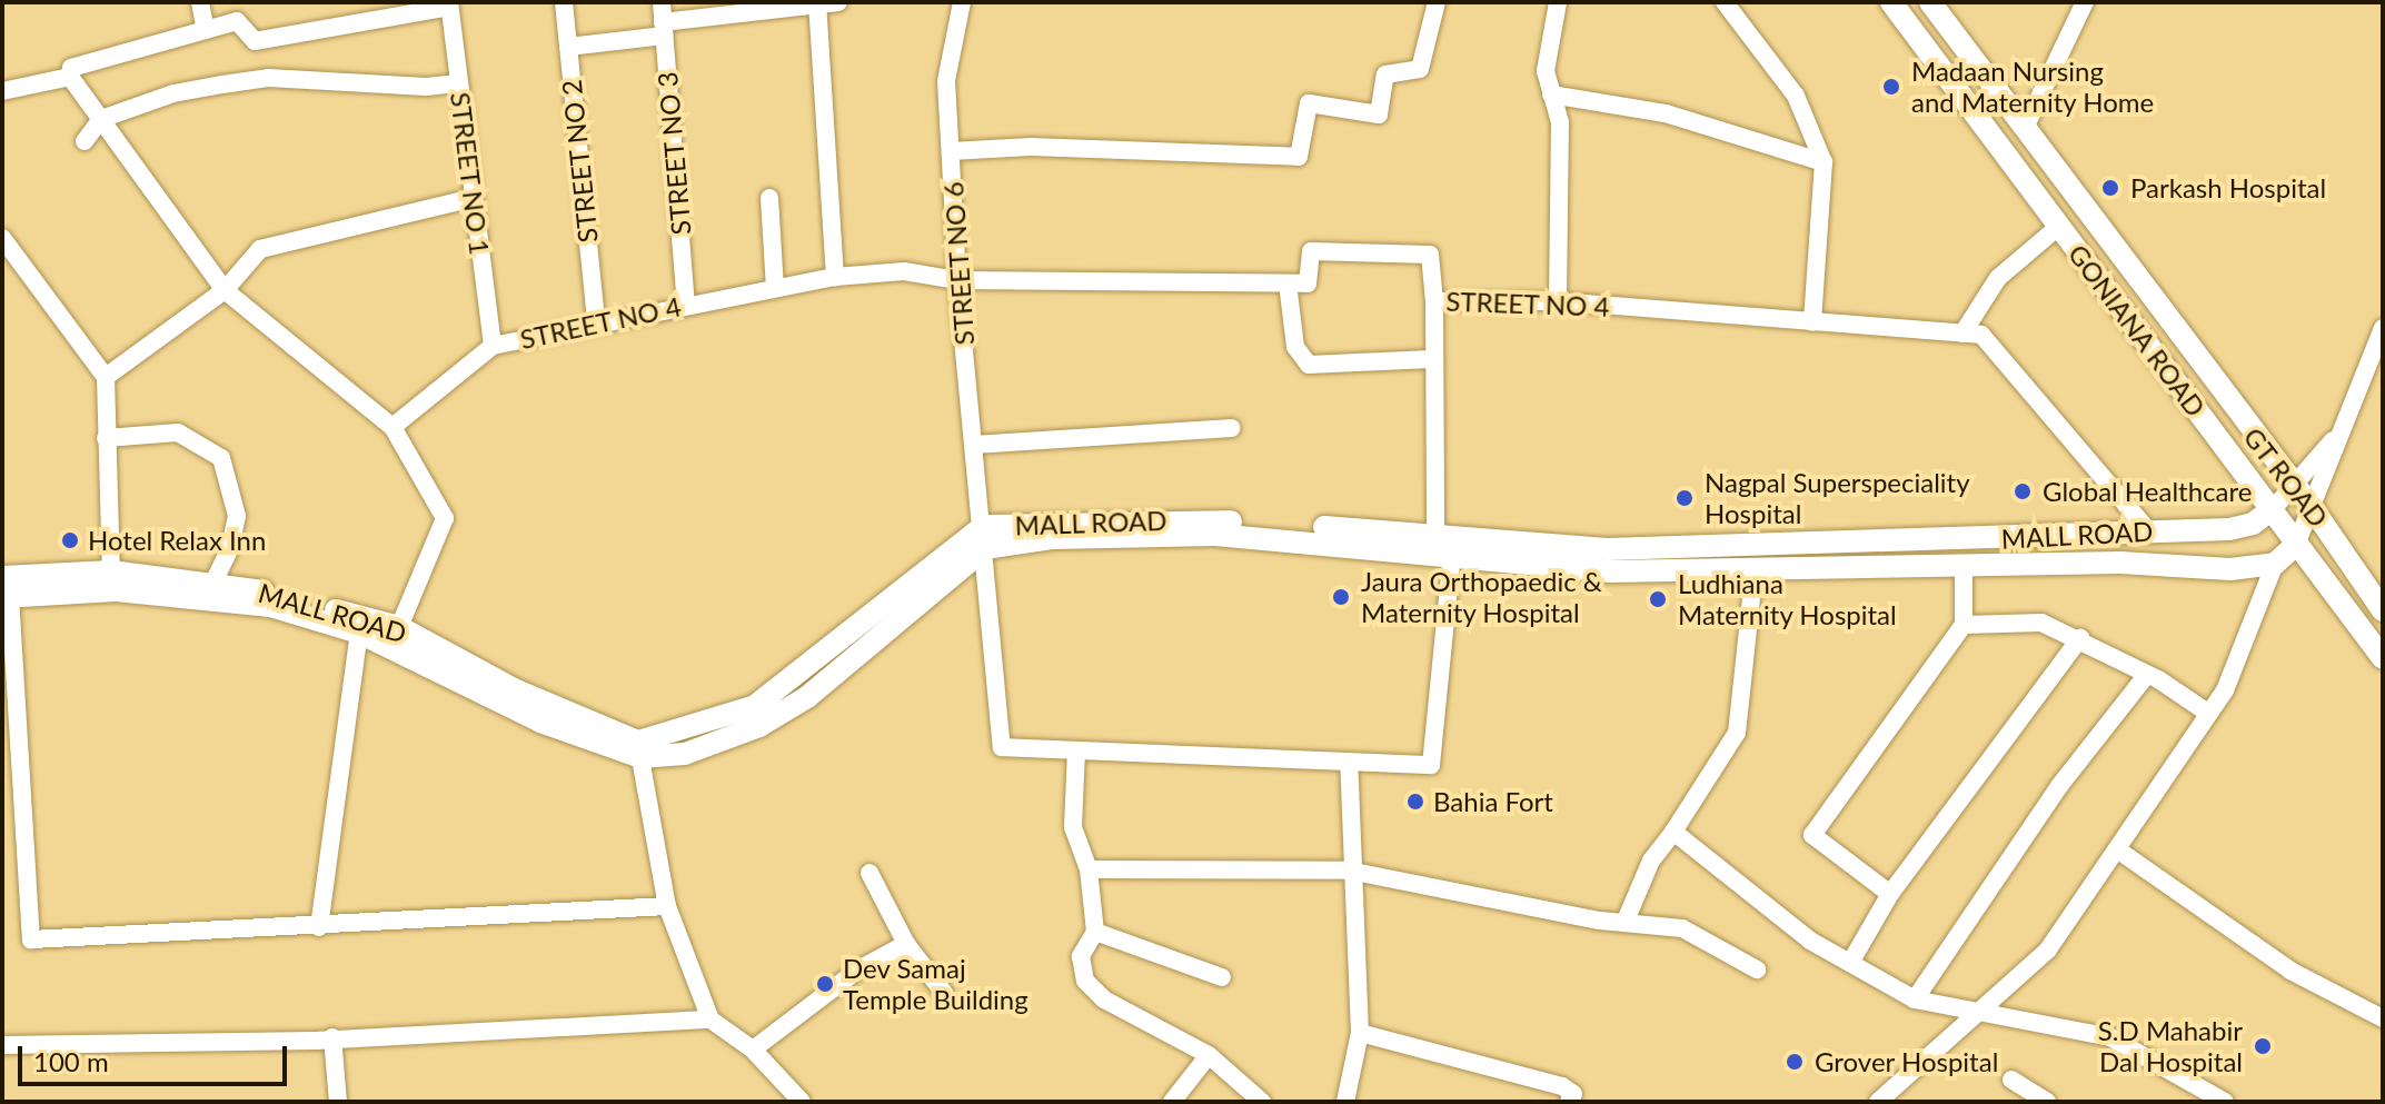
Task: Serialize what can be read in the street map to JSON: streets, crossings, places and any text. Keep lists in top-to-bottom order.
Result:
{
  "streets": {
    "main road": ["GONIANA ROAD", "GT ROAD", "MALL ROAD"],
    "street": [
      "STREET NO 3",
      "STREET NO 2",
      "STREET NO 1",
      "STREET NO 6",
      "STREET NO 4"
    ]
  },
  "crossings": [
    ["STREET NO 3", "STREET NO 4"],
    ["STREET NO 2", "STREET NO 4"],
    ["STREET NO 1", "STREET NO 4"],
    ["STREET NO 6", "STREET NO 4"],
    ["STREET NO 6", "MALL ROAD"],
    ["STREET NO 4", "MALL ROAD"],
    ["GONIANA ROAD", "MALL ROAD"]
  ],
  "places": [
    "Madaan Nursing and Maternity Home",
    "Parkash Hospital",
    "Global Healthcare",
    "Nagpal Superspeciality Hospital",
    "Hotel Relax Inn",
    "Jaura Orthopaedic & Maternity Hospital",
    "Ludhiana Maternity Hospital",
    "Bahia Fort",
    "Dev Samaj Temple Building",
    "S.D Mahabir Dal Hospital",
    "Grover Hospital"
  ],
  "scale_bar": "100 m"
}
